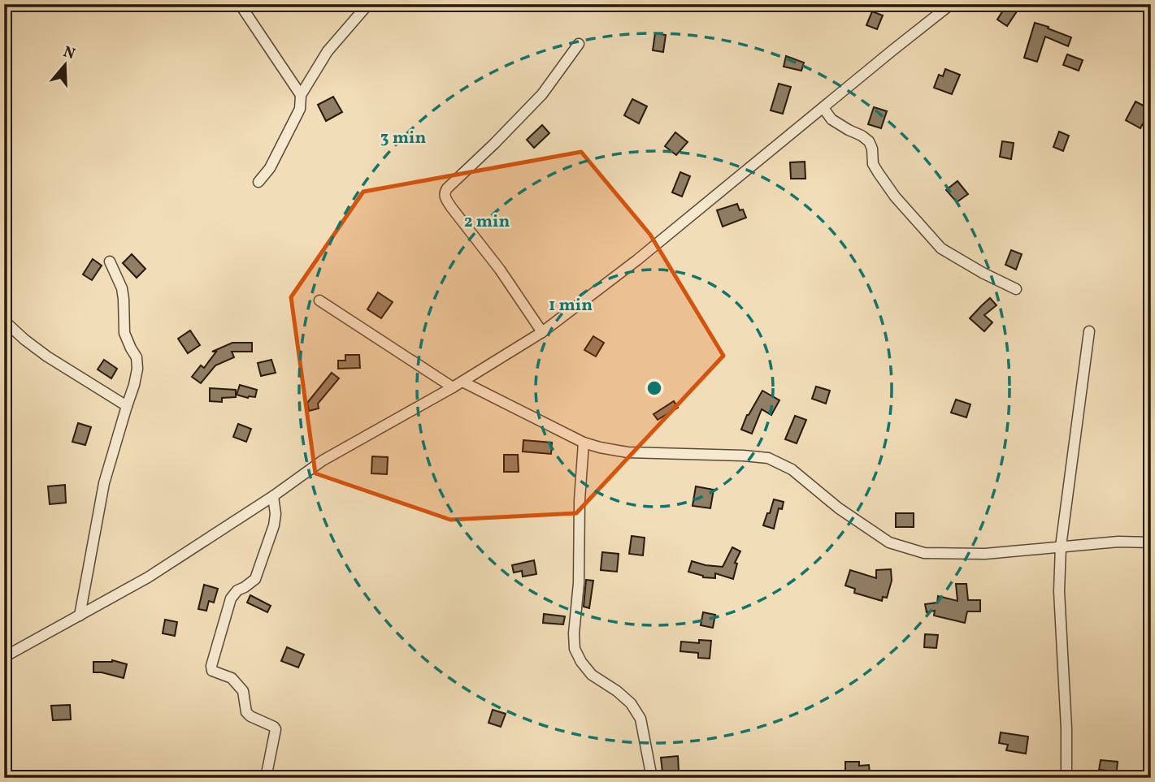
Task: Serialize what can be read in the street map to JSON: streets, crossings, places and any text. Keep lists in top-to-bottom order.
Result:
{
  "north": "top",
  "rings": ["3 min", "2 min", "1 min"]
}
